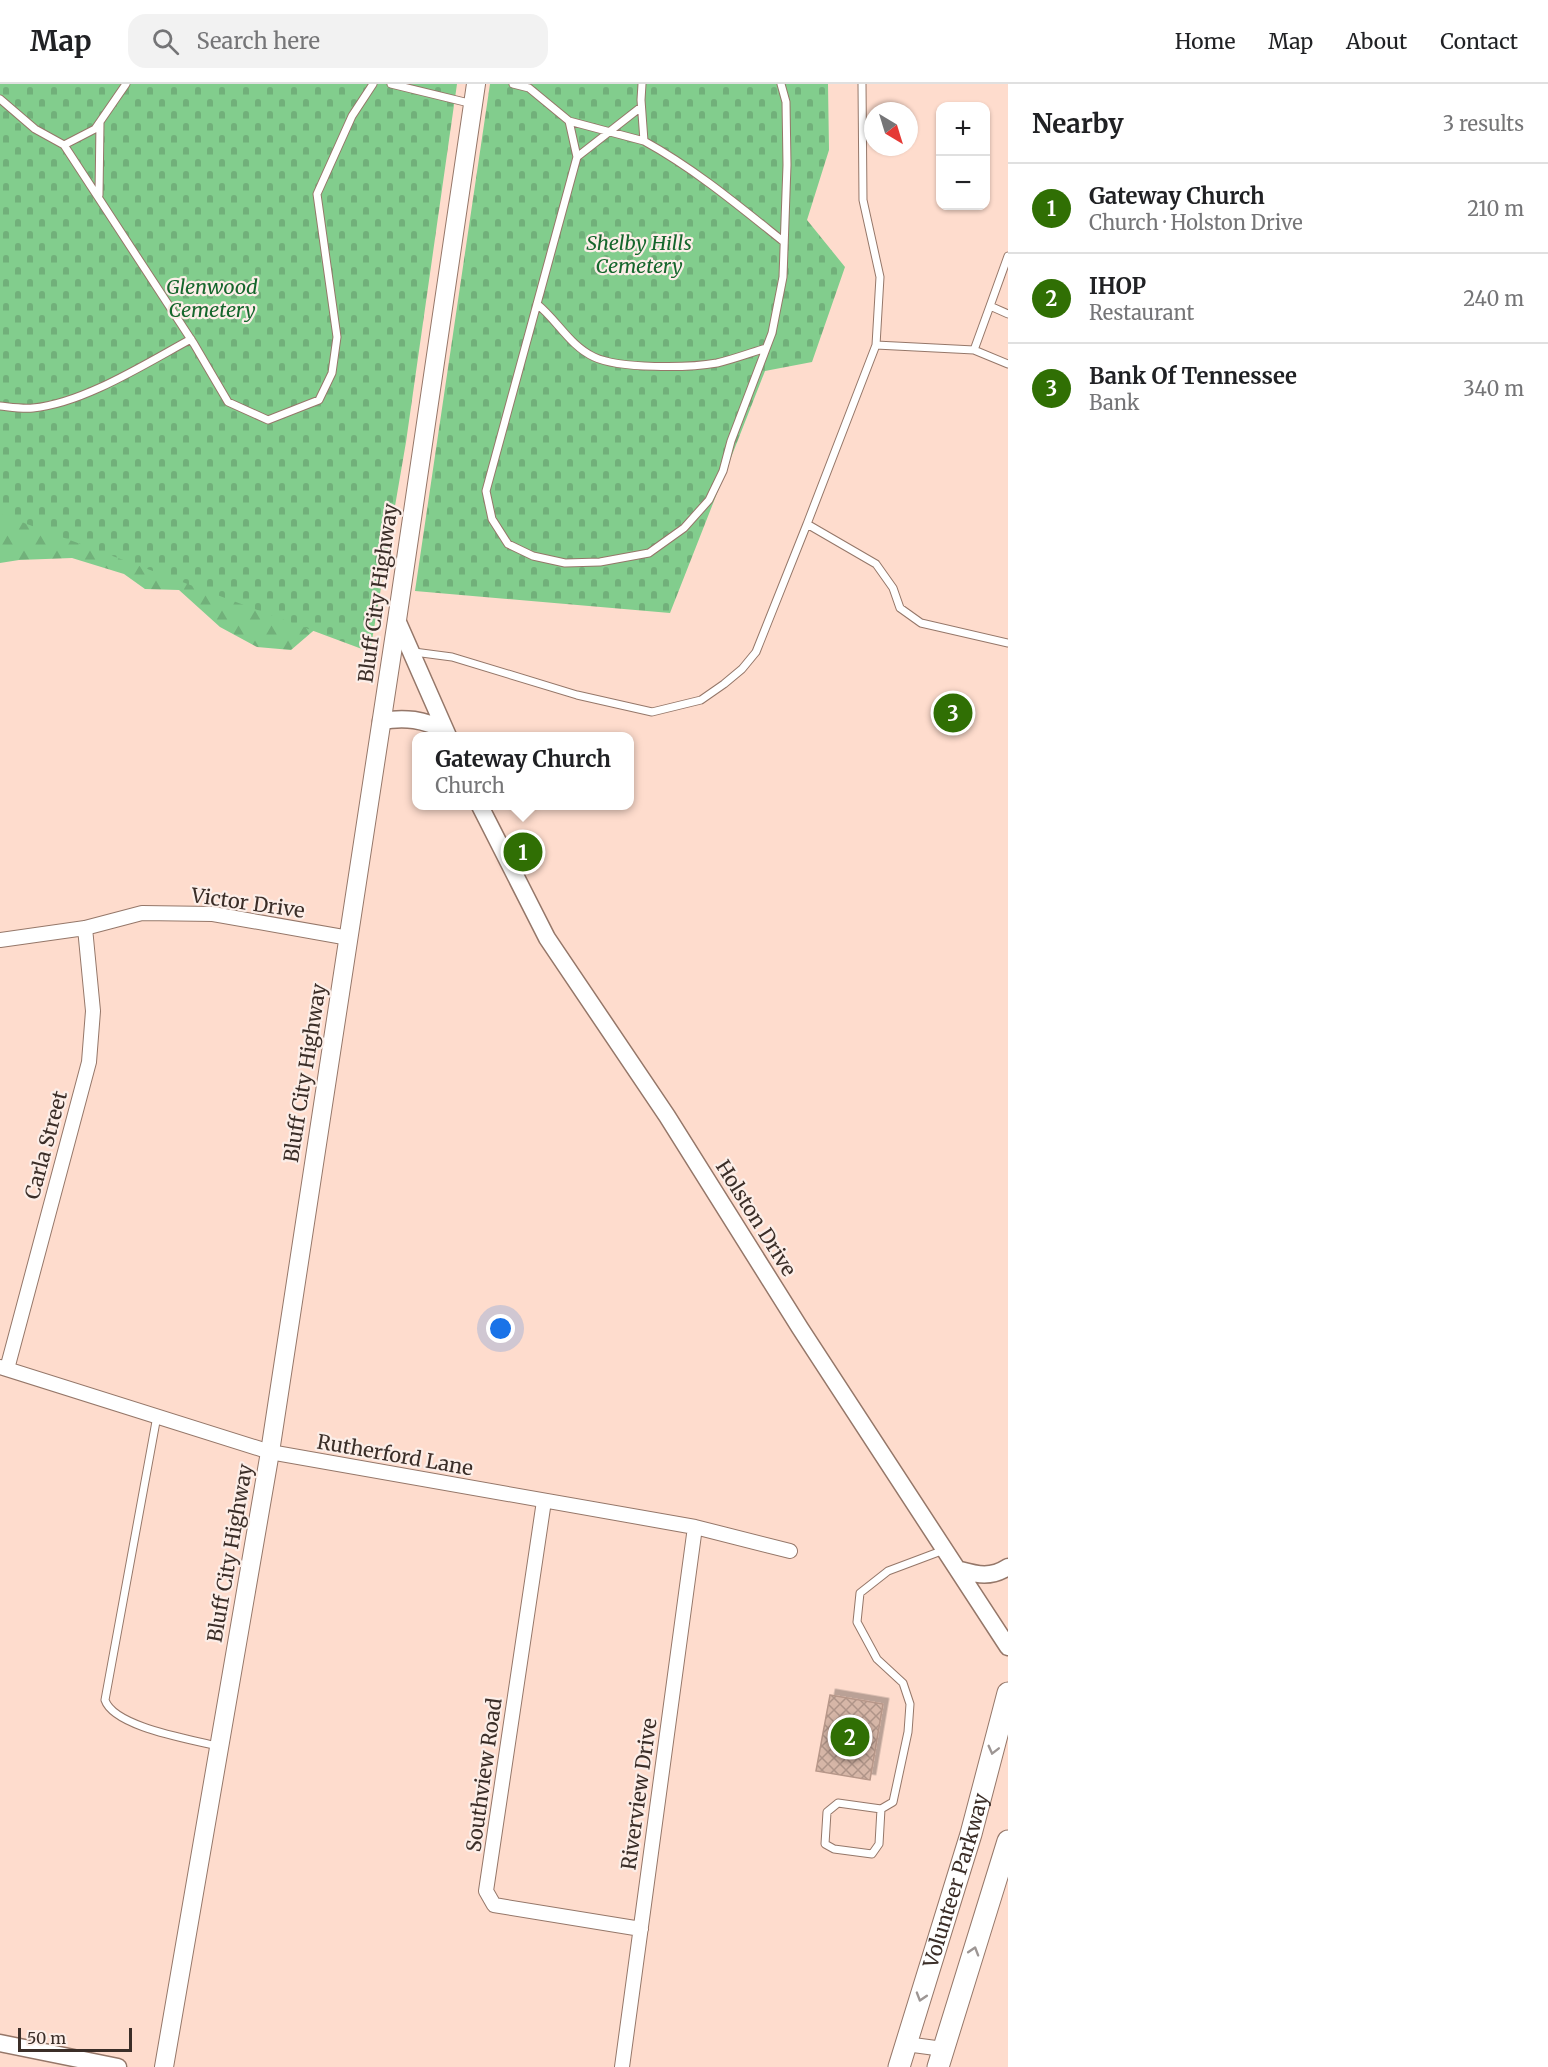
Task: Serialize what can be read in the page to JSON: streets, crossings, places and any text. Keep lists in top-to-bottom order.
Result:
{
  "streets": {
    "highway": ["Volunteer Parkway"],
    "main road": ["Bluff City Highway"],
    "street": [
      "Victor Drive",
      "Carla Street",
      "Holston Drive",
      "Rutherford Lane",
      "Southview Road",
      "Riverview Drive"
    ]
  },
  "crossings": [
    ["Bluff City Highway", "Victor Drive"],
    ["Bluff City Highway", "Rutherford Lane"],
    ["Victor Drive", "Carla Street"],
    ["Carla Street", "Rutherford Lane"],
    ["Rutherford Lane", "Southview Road"],
    ["Rutherford Lane", "Riverview Drive"],
    ["Southview Road", "Riverview Drive"]
  ],
  "parks": ["Shelby Hills Cemetery", "Glenwood Cemetery"],
  "scale_bar": "50 m",
  "north": "bottom right",
  "page": {
    "header": "Map",
    "search": "Search here",
    "nav": [
      "Home",
      "Map",
      "About",
      "Contact"
    ],
    "heading": ["Nearby", "3 results"],
    "map_buttons": ["+", "−"],
    "list": [
      {
        "mark": "1",
        "name": "Gateway Church",
        "note": "Church · Holston Drive",
        "value": "210 m"
      },
      {
        "mark": "2",
        "name": "IHOP",
        "note": "Restaurant",
        "value": "240 m"
      },
      {
        "mark": "3",
        "name": "Bank Of Tennessee",
        "note": "Bank",
        "value": "340 m"
      }
    ],
    "pins": ["3", "1", "2"],
    "popup": ["Gateway Church", "Church"],
    "scale": "50 m"
  }
}
